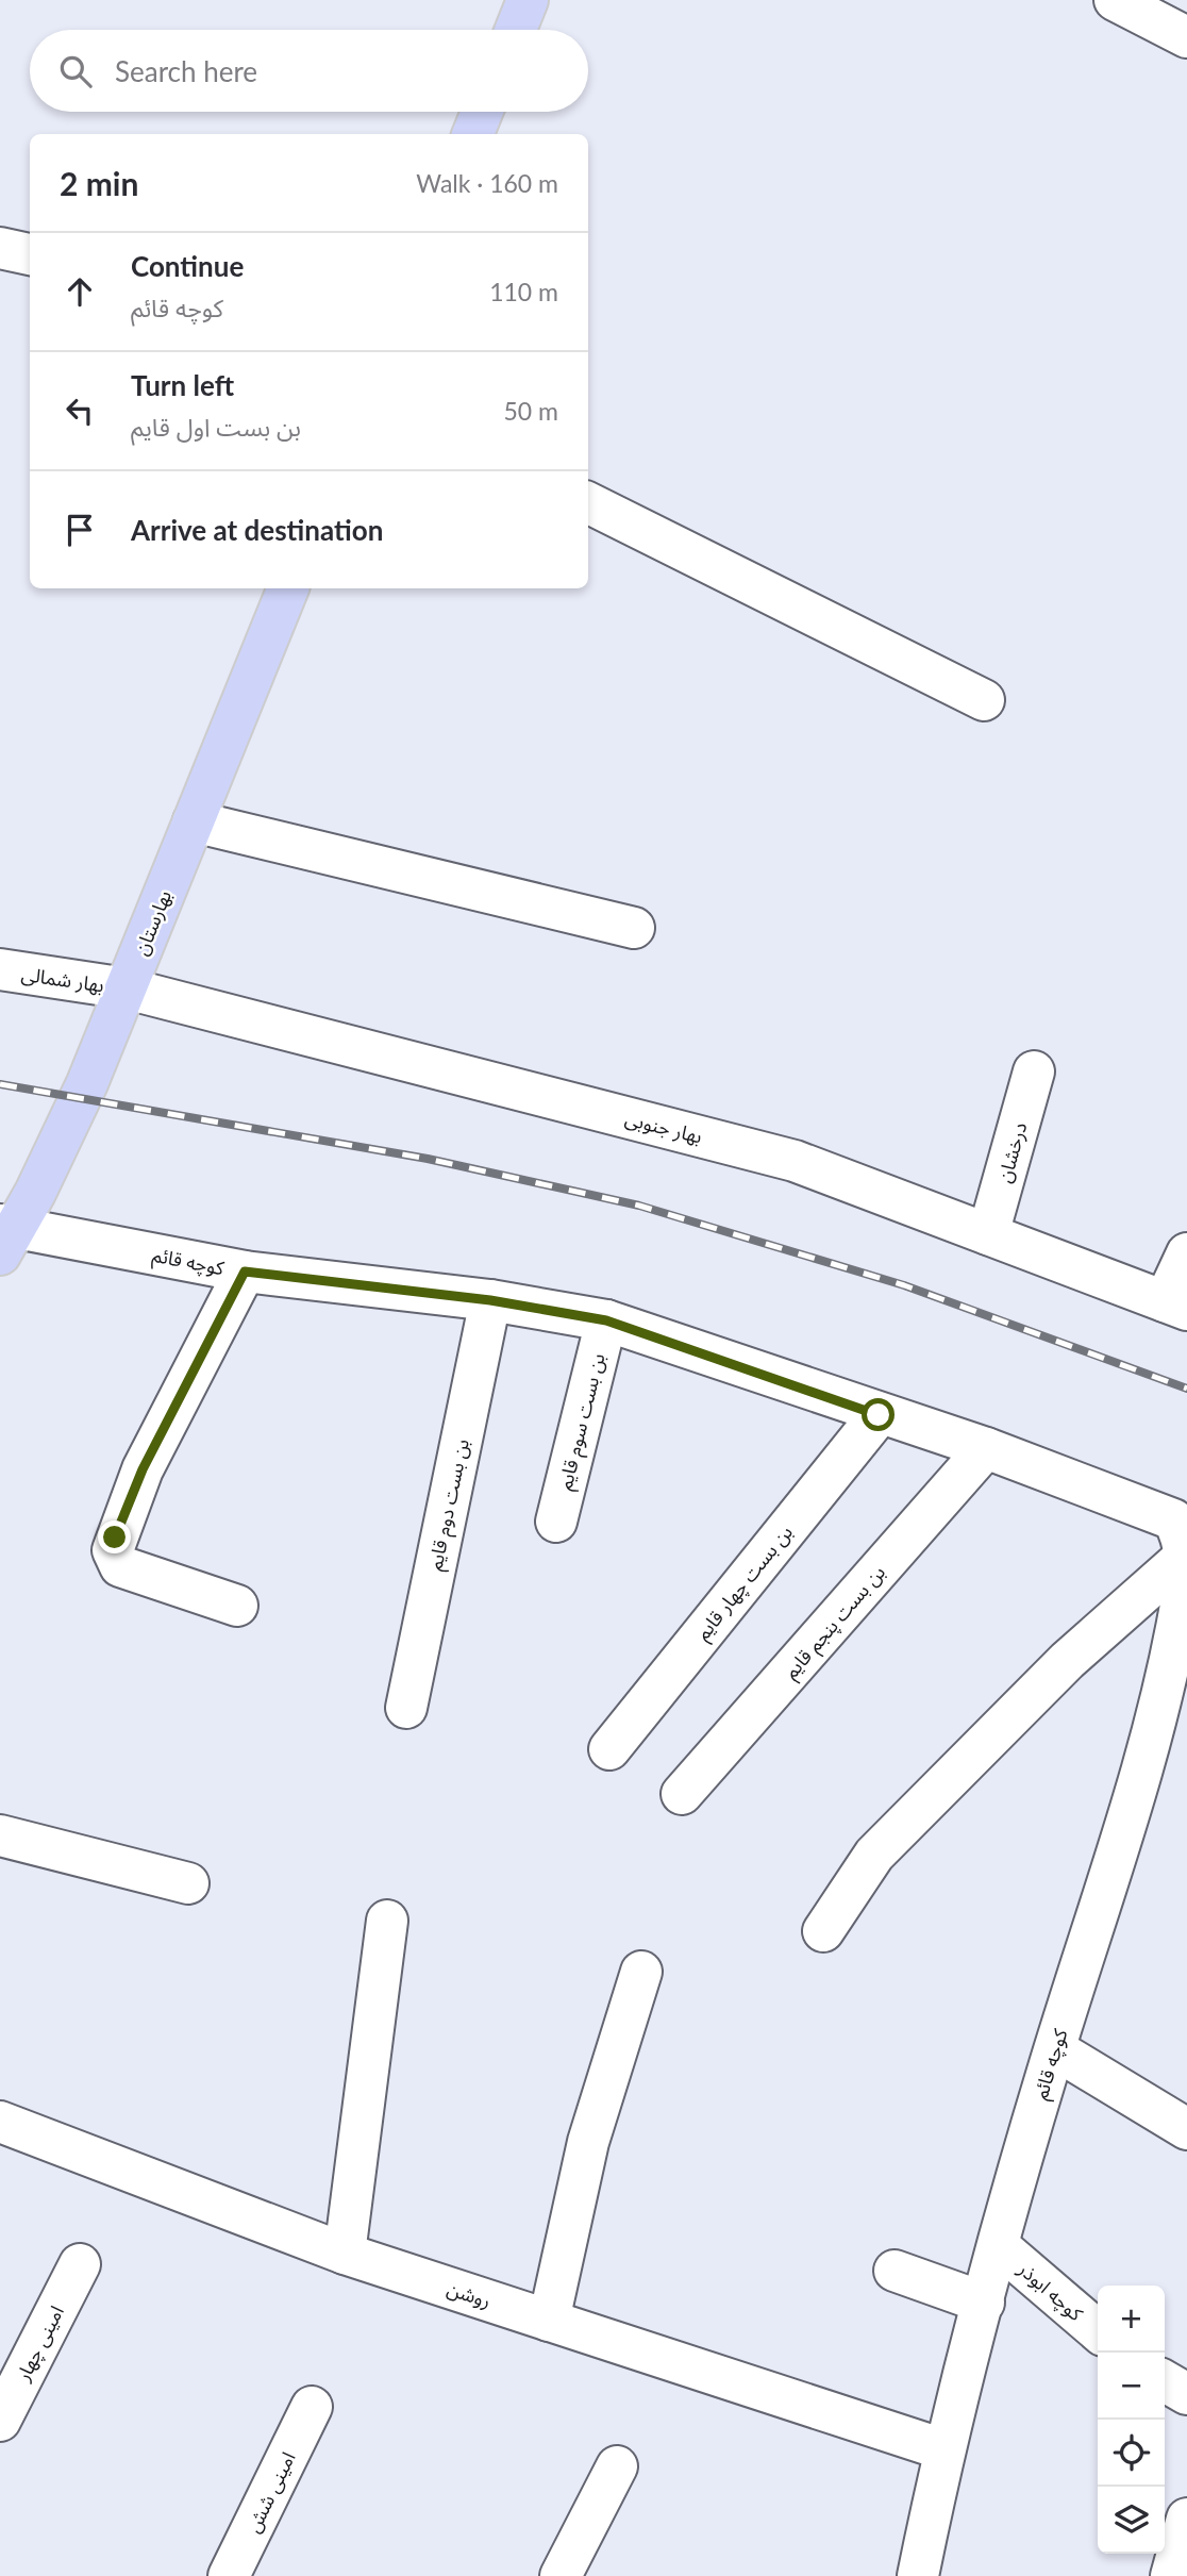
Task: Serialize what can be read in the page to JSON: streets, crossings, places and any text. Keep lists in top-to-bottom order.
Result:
{
  "streets": {
    "main road": ["بهارستان"],
    "street": [
      "بهار شمالی",
      "بهار جنوبی",
      "درخشان",
      "کوچه قائم",
      "بن بست سوم قایم",
      "بن بست دوم قایم",
      "بن بست چهار قایم",
      "بن بست پنجم قایم",
      "کوچه ابوذر",
      "روشن",
      "امینی چهار",
      "امینی شش"
    ]
  },
  "crossings": [
    ["بهارستان", "بهار شمالی"],
    ["بهارستان", "بهار جنوبی"],
    ["بهارستان", "کوچه قائم"],
    ["بهار شمالی", "بهار جنوبی"],
    ["بهار جنوبی", "درخشان"],
    ["کوچه قائم", "بن بست سوم قایم"],
    ["کوچه قائم", "بن بست دوم قایم"],
    ["کوچه قائم", "بن بست چهار قایم"],
    ["کوچه قائم", "بن بست پنجم قایم"],
    ["کوچه قائم", "کوچه ابوذر"],
    ["کوچه قائم", "روشن"]
  ],
  "page": {
    "search": "Search here",
    "heading": ["2 min", "Walk · 160 m"],
    "list": [
      ["Continue", "کوچه قائم", "110 m"],
      ["Turn left", "بن بست اول قایم", "50 m"],
      "Arrive at destination"
    ],
    "map_buttons": ["+", "−"]
  }
}
